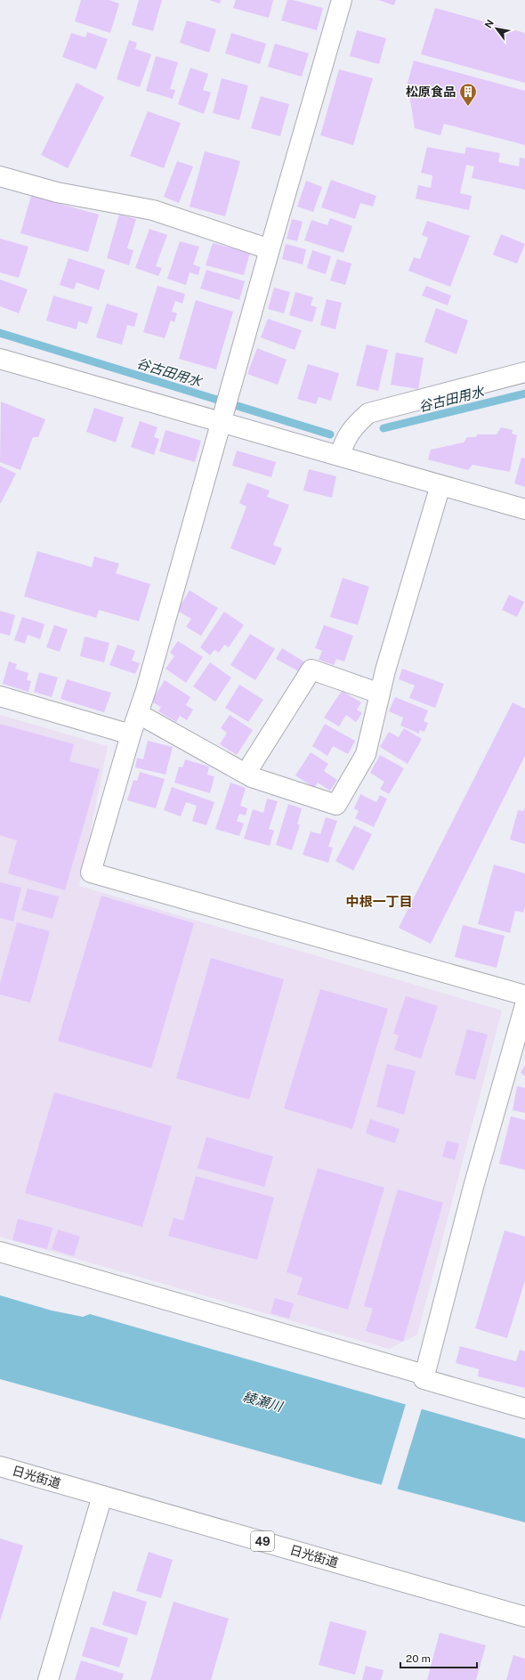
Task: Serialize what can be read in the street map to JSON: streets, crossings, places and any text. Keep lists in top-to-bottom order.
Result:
{
  "streets": {
    "street": ["日光街道", "49"]
  },
  "districts": ["中根一丁目"],
  "water": ["谷古田用水", "綾瀬川"],
  "places": {
    "building": ["松原食品"]
  },
  "scale_bar": "20 m",
  "north": "top left"
}
